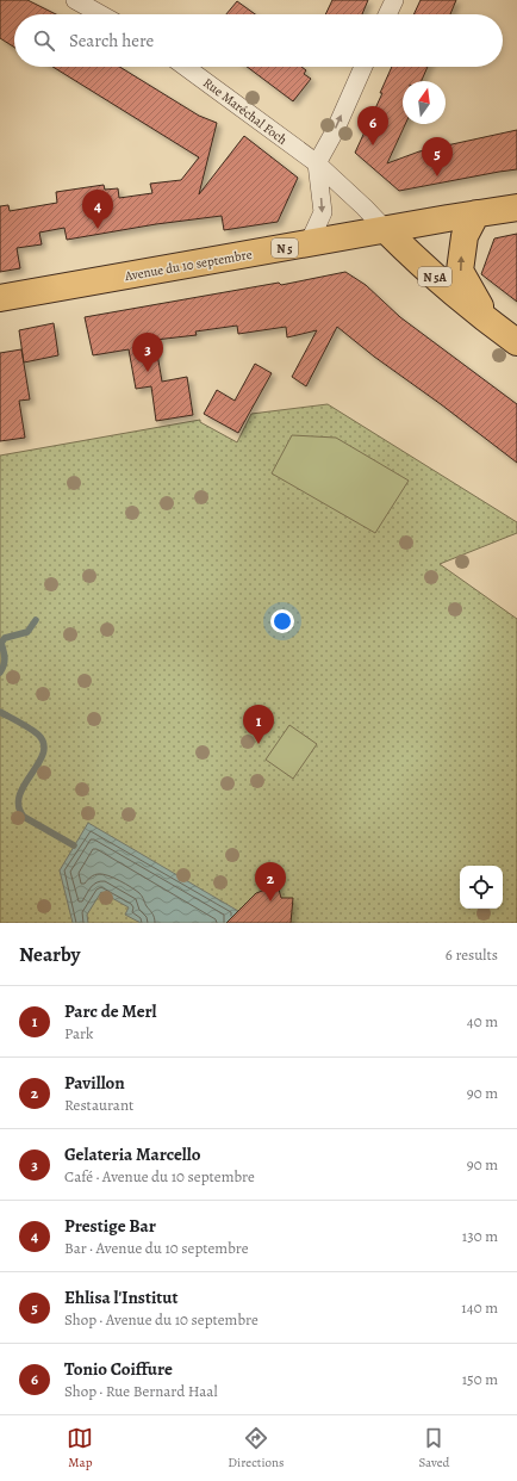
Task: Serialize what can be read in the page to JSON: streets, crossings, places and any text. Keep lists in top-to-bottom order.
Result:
{
  "streets": {
    "main road": ["N 5", "Avenue du 10 septembre", "N 5A"],
    "street": ["Rue Maréchal Foch"]
  },
  "crossings": [
    ["Rue Maréchal Foch", "Avenue du 10 septembre"],
    ["Rue Maréchal Foch", "N 5A"],
    ["Avenue du 10 septembre", "N 5A"]
  ],
  "north": "top",
  "page": {
    "search": "Search here",
    "pins": [
      "6",
      "5",
      "4",
      "3",
      "1",
      "2"
    ],
    "heading": ["Nearby", "6 results"],
    "list": [
      {
        "mark": "1",
        "name": "Parc de Merl",
        "note": "Park",
        "value": "40 m"
      },
      {
        "mark": "2",
        "name": "Pavillon",
        "note": "Restaurant",
        "value": "90 m"
      },
      {
        "mark": "3",
        "name": "Gelateria Marcello",
        "note": "Café · Avenue du 10 septembre",
        "value": "90 m"
      },
      {
        "mark": "4",
        "name": "Prestige Bar",
        "note": "Bar · Avenue du 10 septembre",
        "value": "130 m"
      },
      {
        "mark": "5",
        "name": "Ehlisa l'Institut",
        "note": "Shop · Avenue du 10 septembre",
        "value": "140 m"
      },
      {
        "mark": "6",
        "name": "Tonio Coiffure",
        "note": "Shop · Rue Bernard Haal",
        "value": "150 m"
      }
    ],
    "nav": ["Map", "Directions", "Saved"]
  }
}
